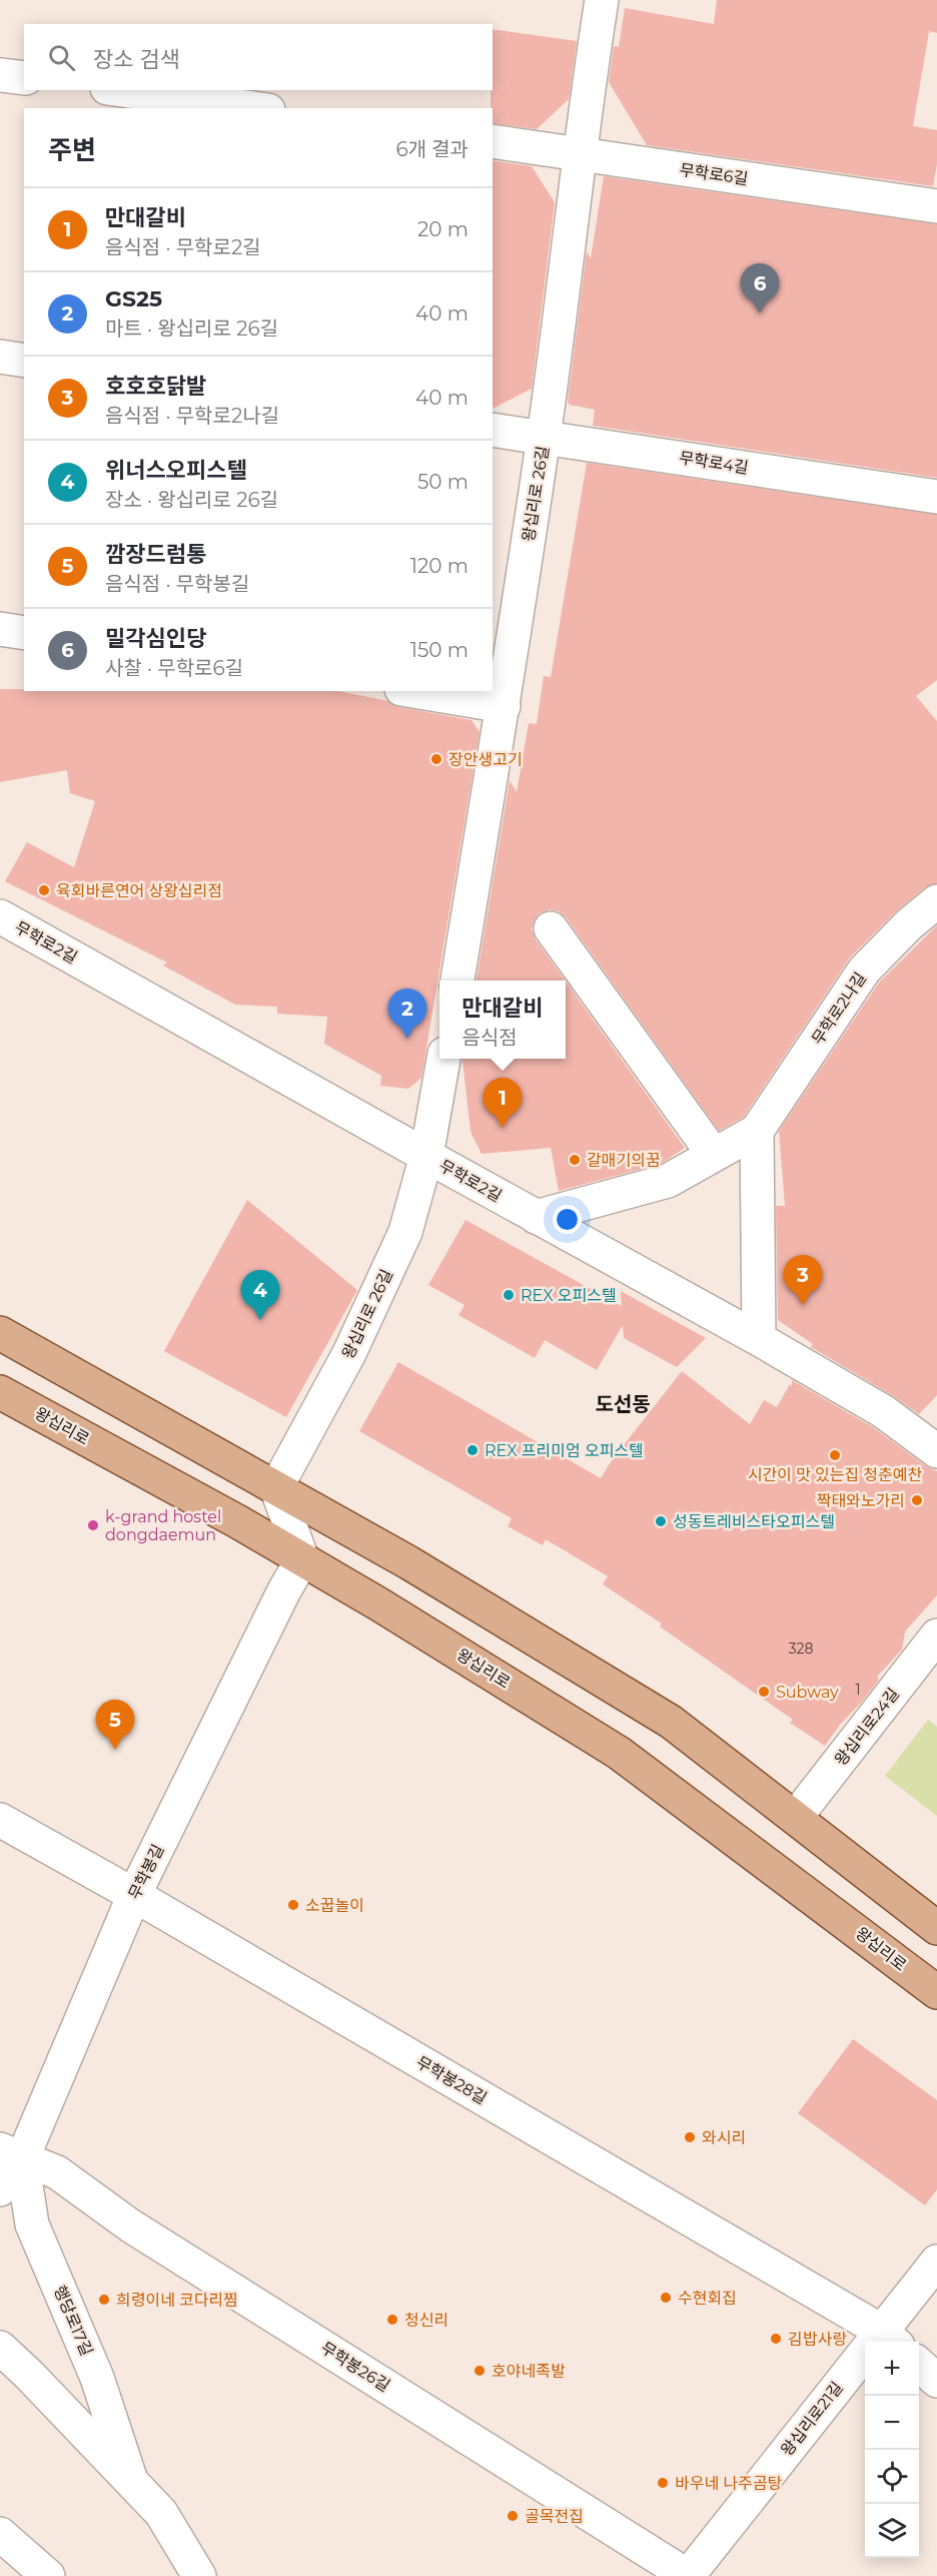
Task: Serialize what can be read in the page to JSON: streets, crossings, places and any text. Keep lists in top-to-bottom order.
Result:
{
  "streets": {
    "main road": ["왕십리로"],
    "street": [
      "무학로6길",
      "무학로4길",
      "왕십리로 26길",
      "무학로2길",
      "무학로2나길",
      "왕십리로24길",
      "무학봉길",
      "무학봉28길",
      "행당로17길",
      "무학봉26길",
      "왕십리로21길"
    ]
  },
  "crossings": [
    ["무학로6길", "왕십리로 26길"],
    ["무학로4길", "왕십리로 26길"],
    ["왕십리로 26길", "무학로2길"],
    ["무학로2길", "무학로2나길"],
    ["왕십리로", "무학봉길"],
    ["무학봉길", "무학봉28길"],
    ["무학봉길", "행당로17길"],
    ["무학봉길", "무학봉26길"],
    ["무학봉28길", "왕십리로21길"],
    ["행당로17길", "무학봉26길"],
    ["무학봉26길", "왕십리로21길"]
  ],
  "districts": ["도선동"],
  "places": [
    "장안생고기",
    "육회바른연어 상왕십리점",
    "갈매기의꿈",
    "REX 오피스텔",
    "REX 프리미엄 오피스텔",
    "시간이 맛 있는집 청춘예찬",
    "짝태와노가리",
    "성동트레비스타오피스텔",
    "k-grand hostel dongdaemun",
    "Subway",
    "소꿉놀이",
    "와시리",
    "수현회집",
    "희령이네 코다리찜",
    "청신리",
    "김밥사랑",
    "호야네족발",
    "바우네 나주곰탕",
    "골목전집"
  ],
  "house_numbers": ["328", "1"],
  "page": {
    "search": "장소 검색",
    "heading": ["주변", "6개 결과"],
    "list": [
      {
        "mark": "1",
        "name": "만대갈비",
        "note": "음식점 · 무학로2길",
        "value": "20 m"
      },
      {
        "mark": "2",
        "name": "GS25",
        "note": "마트 · 왕십리로 26길",
        "value": "40 m"
      },
      {
        "mark": "3",
        "name": "호호호닭발",
        "note": "음식점 · 무학로2나길",
        "value": "40 m"
      },
      {
        "mark": "4",
        "name": "위너스오피스텔",
        "note": "장소 · 왕십리로 26길",
        "value": "50 m"
      },
      {
        "mark": "5",
        "name": "깜장드럼통",
        "note": "음식점 · 무학봉길",
        "value": "120 m"
      },
      {
        "mark": "6",
        "name": "밀각심인당",
        "note": "사찰 · 무학로6길",
        "value": "150 m"
      }
    ],
    "pins": [
      "6",
      "2",
      "1",
      "3",
      "4",
      "5"
    ],
    "popup": ["만대갈비", "음식점"],
    "map_buttons": ["+", "−"]
  }
}
